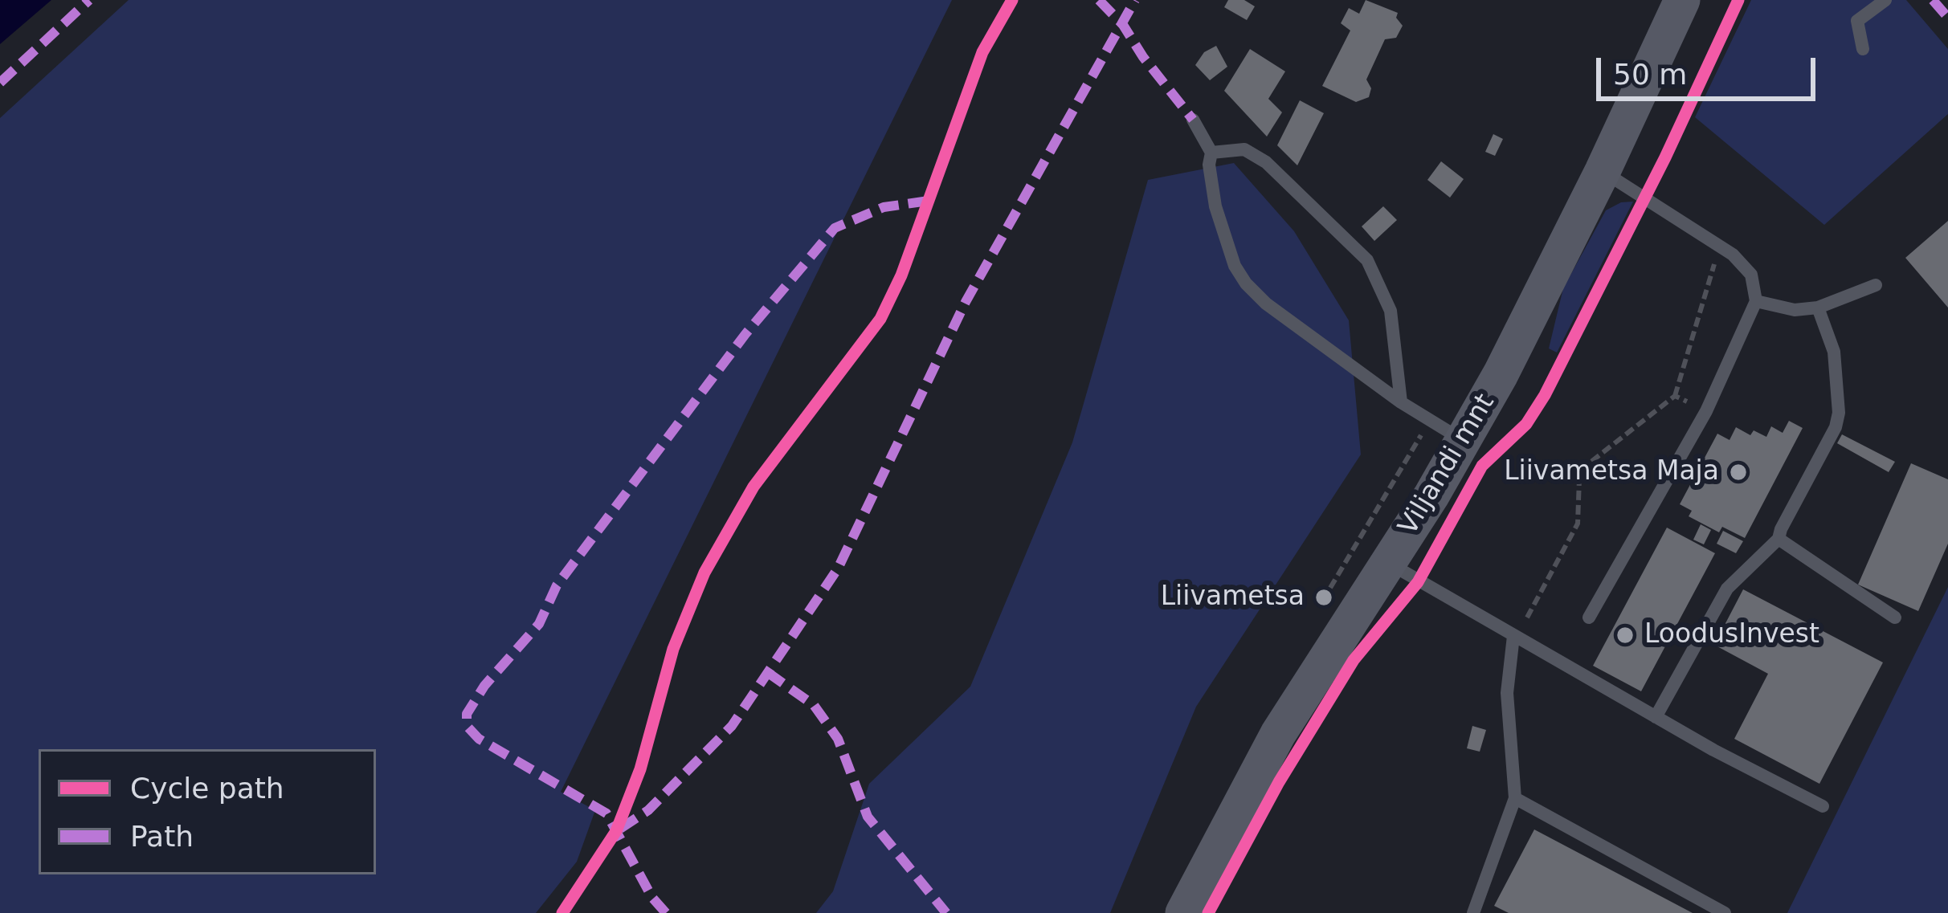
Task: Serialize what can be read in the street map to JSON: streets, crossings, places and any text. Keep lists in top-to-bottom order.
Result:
{
  "streets": {
    "main road": ["Viljandi mnt"]
  },
  "places": ["Liivametsa Maja", "Liivametsa", "LoodusInvest"],
  "legend": ["Cycle path", "Path"],
  "scale_bar": "50 m"
}
